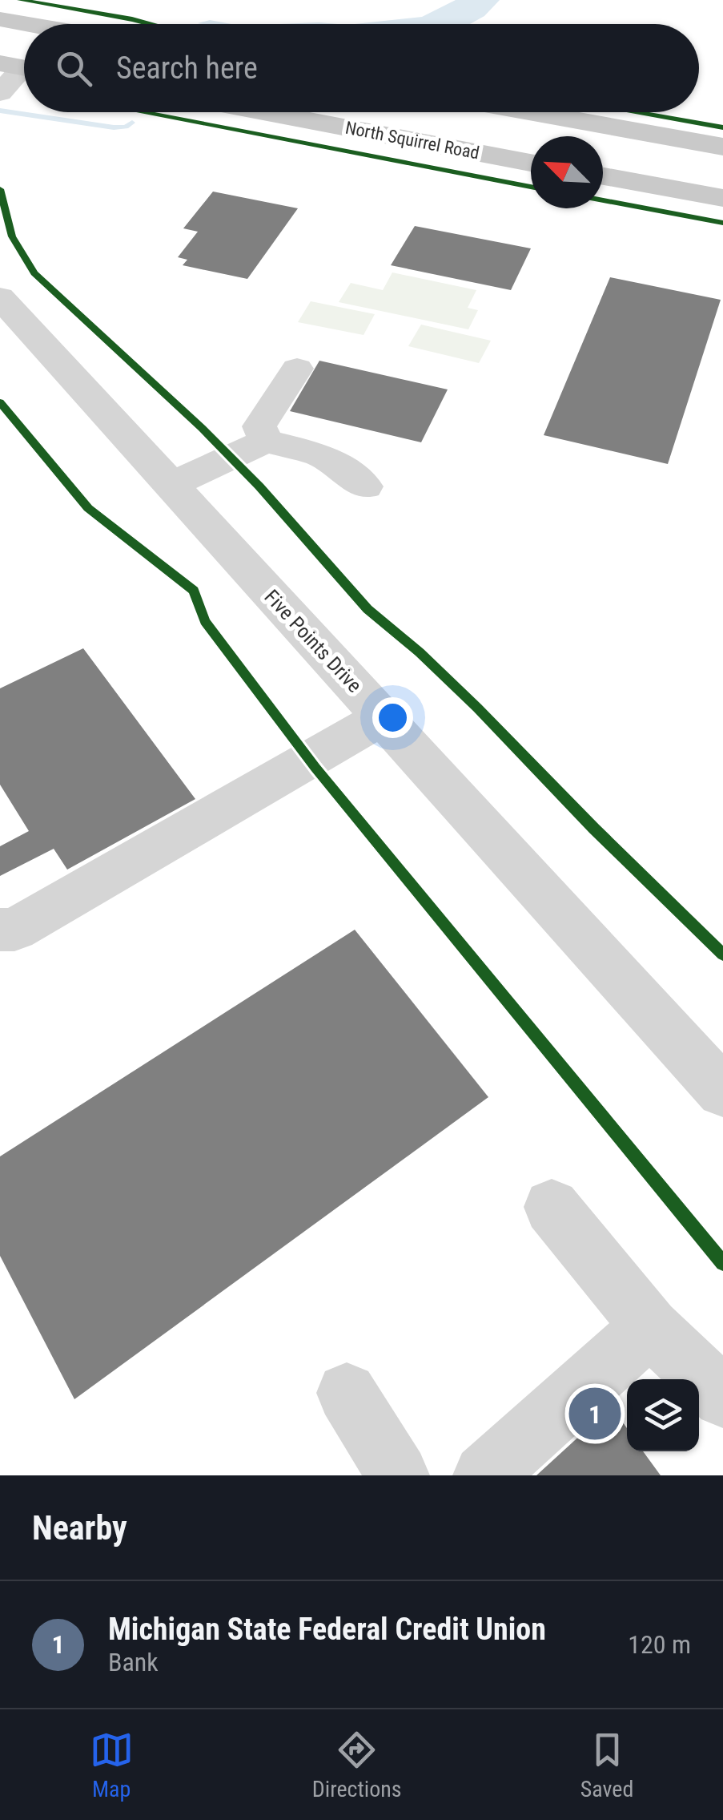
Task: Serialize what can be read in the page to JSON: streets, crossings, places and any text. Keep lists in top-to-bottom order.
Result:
{
  "streets": {
    "main road": ["North Squirrel Road"],
    "street": ["Five Points Drive"]
  },
  "north": "top left",
  "page": {
    "search": "Search here",
    "pins": "1",
    "heading": "Nearby",
    "list": [
      {
        "mark": "1",
        "name": "Michigan State Federal Credit Union",
        "note": "Bank",
        "value": "120 m"
      }
    ],
    "nav": ["Map", "Directions", "Saved"]
  }
}
